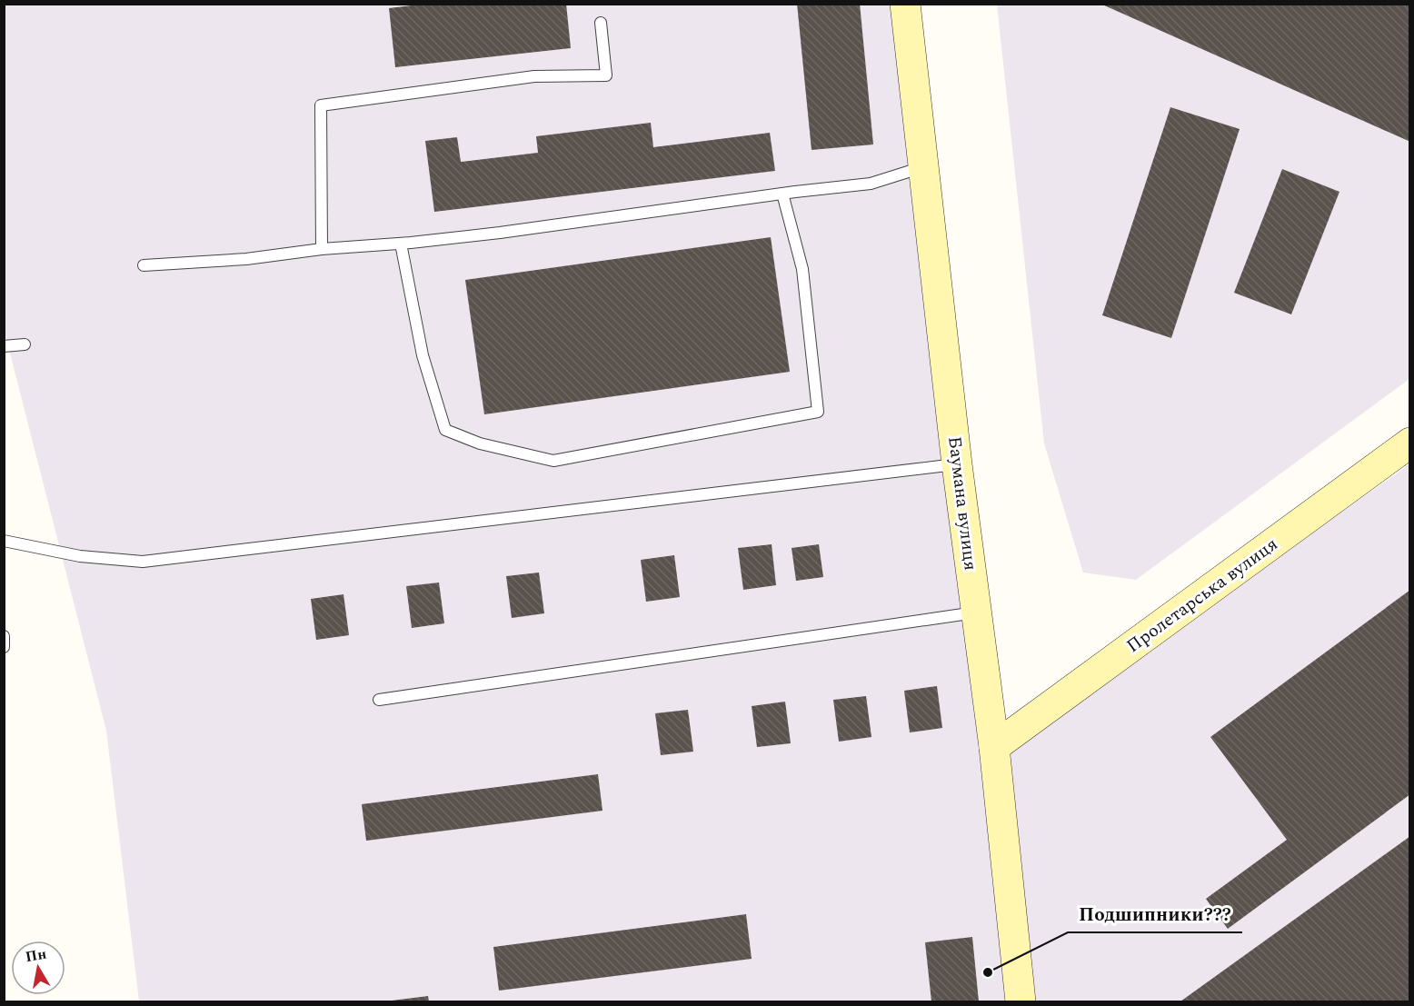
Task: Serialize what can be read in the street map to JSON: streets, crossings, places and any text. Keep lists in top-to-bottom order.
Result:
{
  "streets": {
    "main road": ["Баумана вулиця", "Пролетарська вулиця"]
  },
  "crossings": [
    ["Баумана вулиця", "Пролетарська вулиця"]
  ],
  "places": ["Подшипники???"],
  "north": "top"
}
